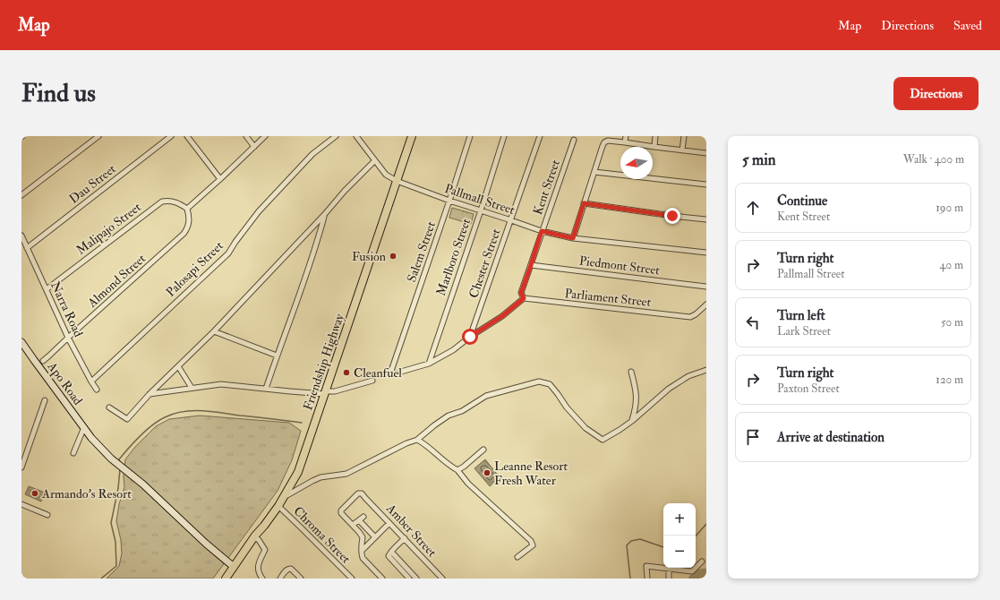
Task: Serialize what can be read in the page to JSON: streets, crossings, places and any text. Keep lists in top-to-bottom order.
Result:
{
  "streets": {
    "main road": ["Friendship Highway"],
    "street": [
      "Dau Street",
      "Kent Street",
      "Pallmall Street",
      "Malipajo Street",
      "Salem Street",
      "Marlboro Street",
      "Chester Street",
      "Piedmont Street",
      "Palosapi Street",
      "Almond Street",
      "Parliament Street",
      "Narra Road",
      "Apo Road",
      "Amber Street",
      "Chroma Street"
    ]
  },
  "crossings": [
    ["Dau Street", "Narra Road"],
    ["Kent Street", "Pallmall Street"],
    ["Kent Street", "Piedmont Street"],
    ["Kent Street", "Parliament Street"],
    ["Pallmall Street", "Salem Street"],
    ["Pallmall Street", "Marlboro Street"],
    ["Pallmall Street", "Chester Street"],
    ["Pallmall Street", "Friendship Highway"],
    ["Malipajo Street", "Almond Street"],
    ["Malipajo Street", "Narra Road"],
    ["Salem Street", "Marlboro Street"],
    ["Palosapi Street", "Narra Road"],
    ["Almond Street", "Narra Road"],
    ["Friendship Highway", "Apo Road"],
    ["Friendship Highway", "Chroma Street"]
  ],
  "places": [
    "Fusion",
    "Cleanfuel",
    "Leanne Resort Fresh Water",
    "Armando's Resort"
  ],
  "north": "left",
  "page": {
    "header": "Map",
    "nav": ["Map", "Directions", "Saved"],
    "buttons": "Directions",
    "title": "Find us",
    "heading": ["5 min", "Walk · 400 m"],
    "list": [
      ["Continue", "Kent Street", "190 m"],
      ["Turn right", "Pallmall Street", "40 m"],
      ["Turn left", "Lark Street", "50 m"],
      ["Turn right", "Paxton Street", "120 m"],
      "Arrive at destination"
    ],
    "map_buttons": ["+", "−"]
  }
}
